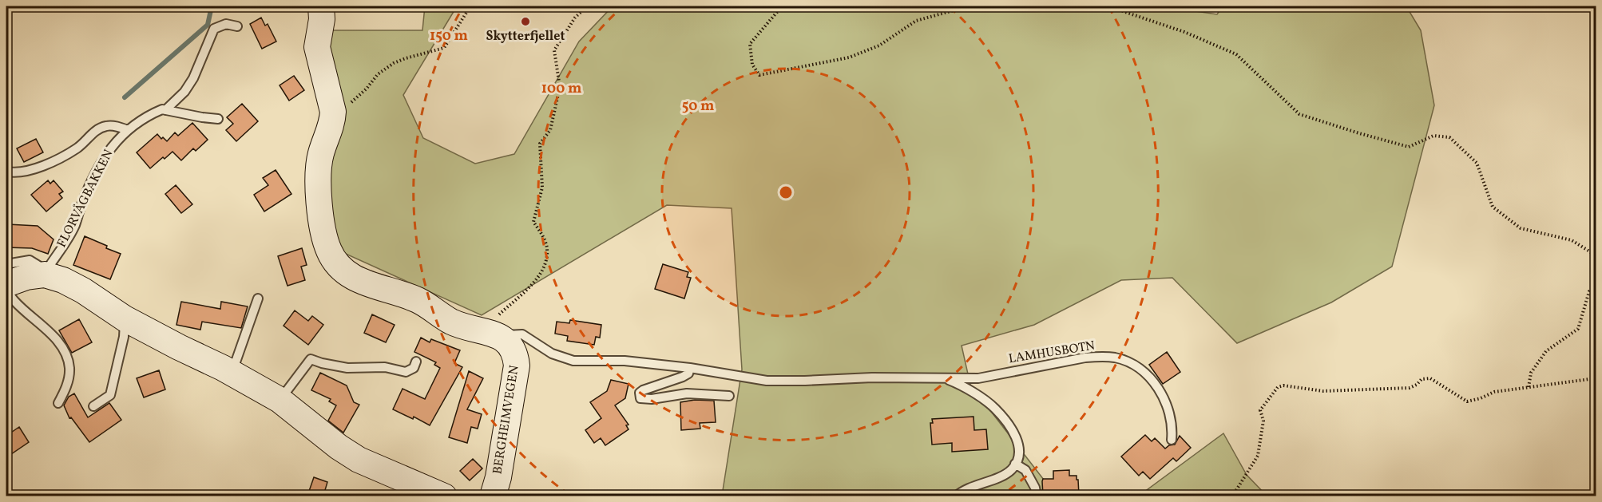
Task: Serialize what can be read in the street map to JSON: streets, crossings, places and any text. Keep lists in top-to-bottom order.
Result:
{
  "streets": {
    "street": ["BERGHEIMVEGEN"],
    "lane": ["FLORVÅGBAKKEN", "LAMHUSBOTN"]
  },
  "crossings": [
    ["LAMHUSBOTN", "BERGHEIMVEGEN"]
  ],
  "places": ["Skytterfjellet"],
  "rings": ["150 m", "100 m", "50 m"]
}
